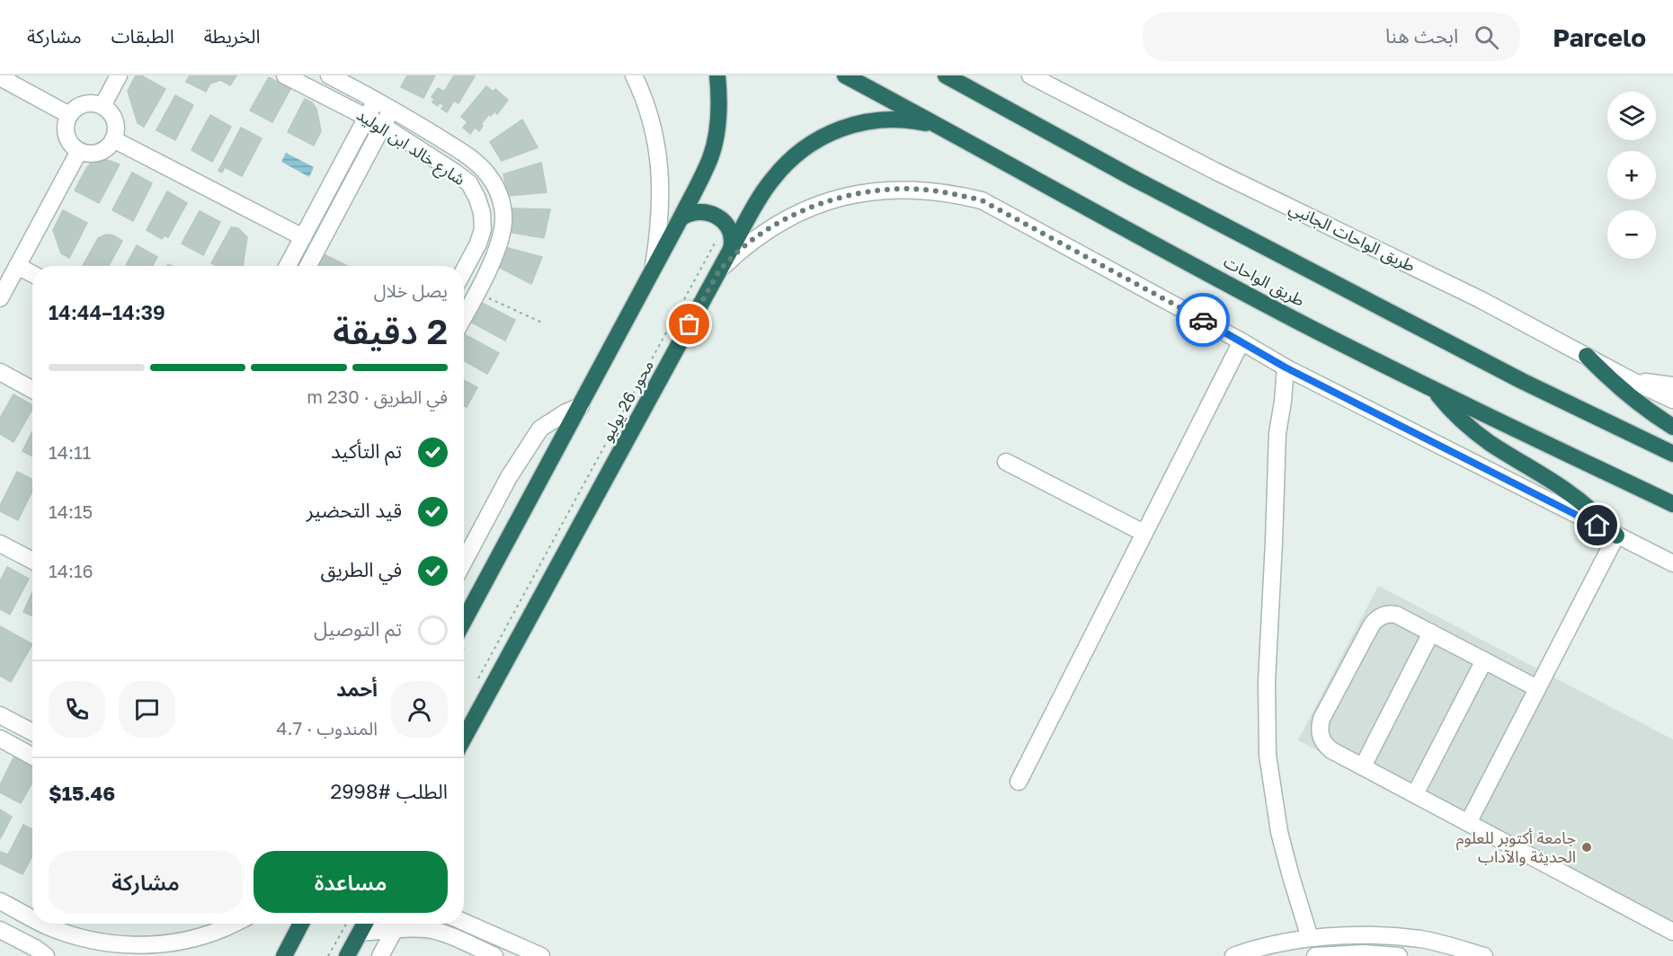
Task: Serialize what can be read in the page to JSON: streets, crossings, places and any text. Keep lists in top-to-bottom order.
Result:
{
  "streets": {
    "highway": ["طريق الواحات", "محور 26 يوليو"],
    "street": ["شارع خالد ابن الوليد", "طريق الواحات الجانبي"]
  },
  "crossings": [
    ["طريق الواحات", "محور 26 يوليو"]
  ],
  "places": ["جامعة أكتوبر للعلوم الحديثة والآداب"],
  "page": {
    "header": "Parcelo",
    "search": "ابحث هنا",
    "nav": ["الخريطة", "الطبقات", "مشاركة"],
    "map_buttons": ["+", "−"],
    "heading": ["2 دقيقة", "يصل خلال", "14:39–14:44"],
    "panel": [
      "أحمد",
      "المندوب · 4.7",
      "الطلب #2998",
      "$15.46"
    ],
    "bar": "في الطريق · 230 m",
    "list": [
      ["تم التأكيد", "14:11"],
      ["قيد التحضير", "14:15"],
      ["في الطريق", "14:16"],
      "تم التوصيل"
    ],
    "buttons": ["مساعدة", "مشاركة"]
  }
}
